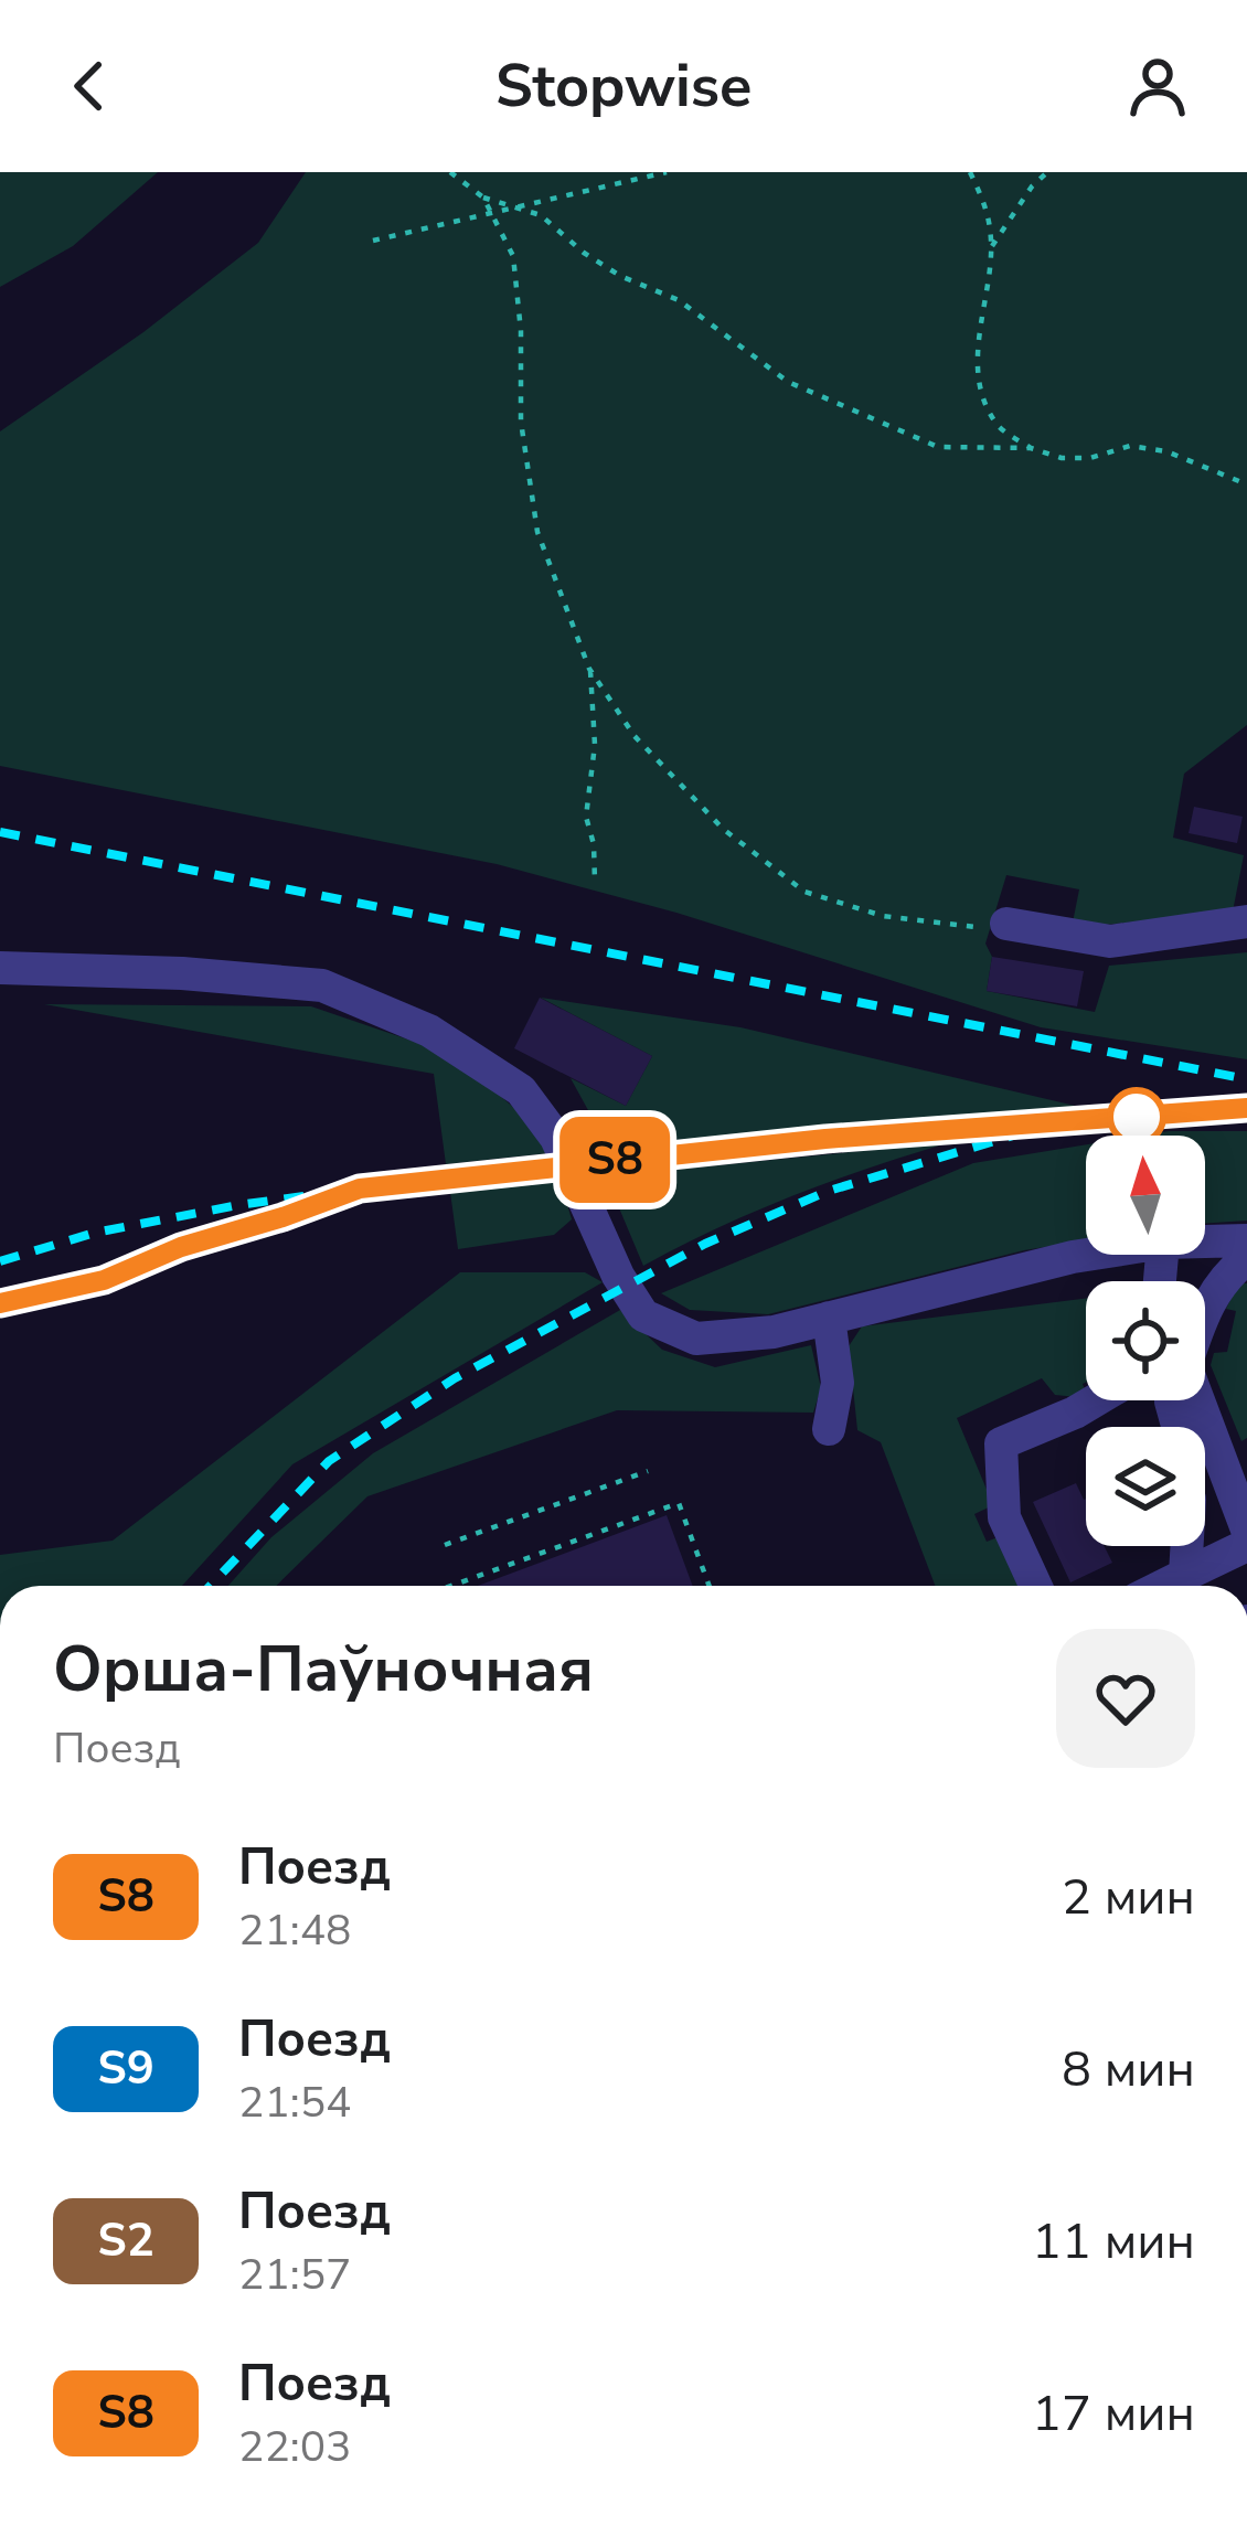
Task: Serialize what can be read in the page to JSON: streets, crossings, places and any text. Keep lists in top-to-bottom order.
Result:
{
  "north": "top",
  "page": {
    "header": "Stopwise",
    "on_map": "S8",
    "heading": ["Орша-Паўночная", "Поезд"],
    "list": [
      {
        "mark": "S8",
        "name": "Поезд",
        "note": "21:48",
        "value": "2 мин"
      },
      {
        "mark": "S9",
        "name": "Поезд",
        "note": "21:54",
        "value": "8 мин"
      },
      {
        "mark": "S2",
        "name": "Поезд",
        "note": "21:57",
        "value": "11 мин"
      },
      {
        "mark": "S8",
        "name": "Поезд",
        "note": "22:03",
        "value": "17 мин"
      }
    ]
  }
}
